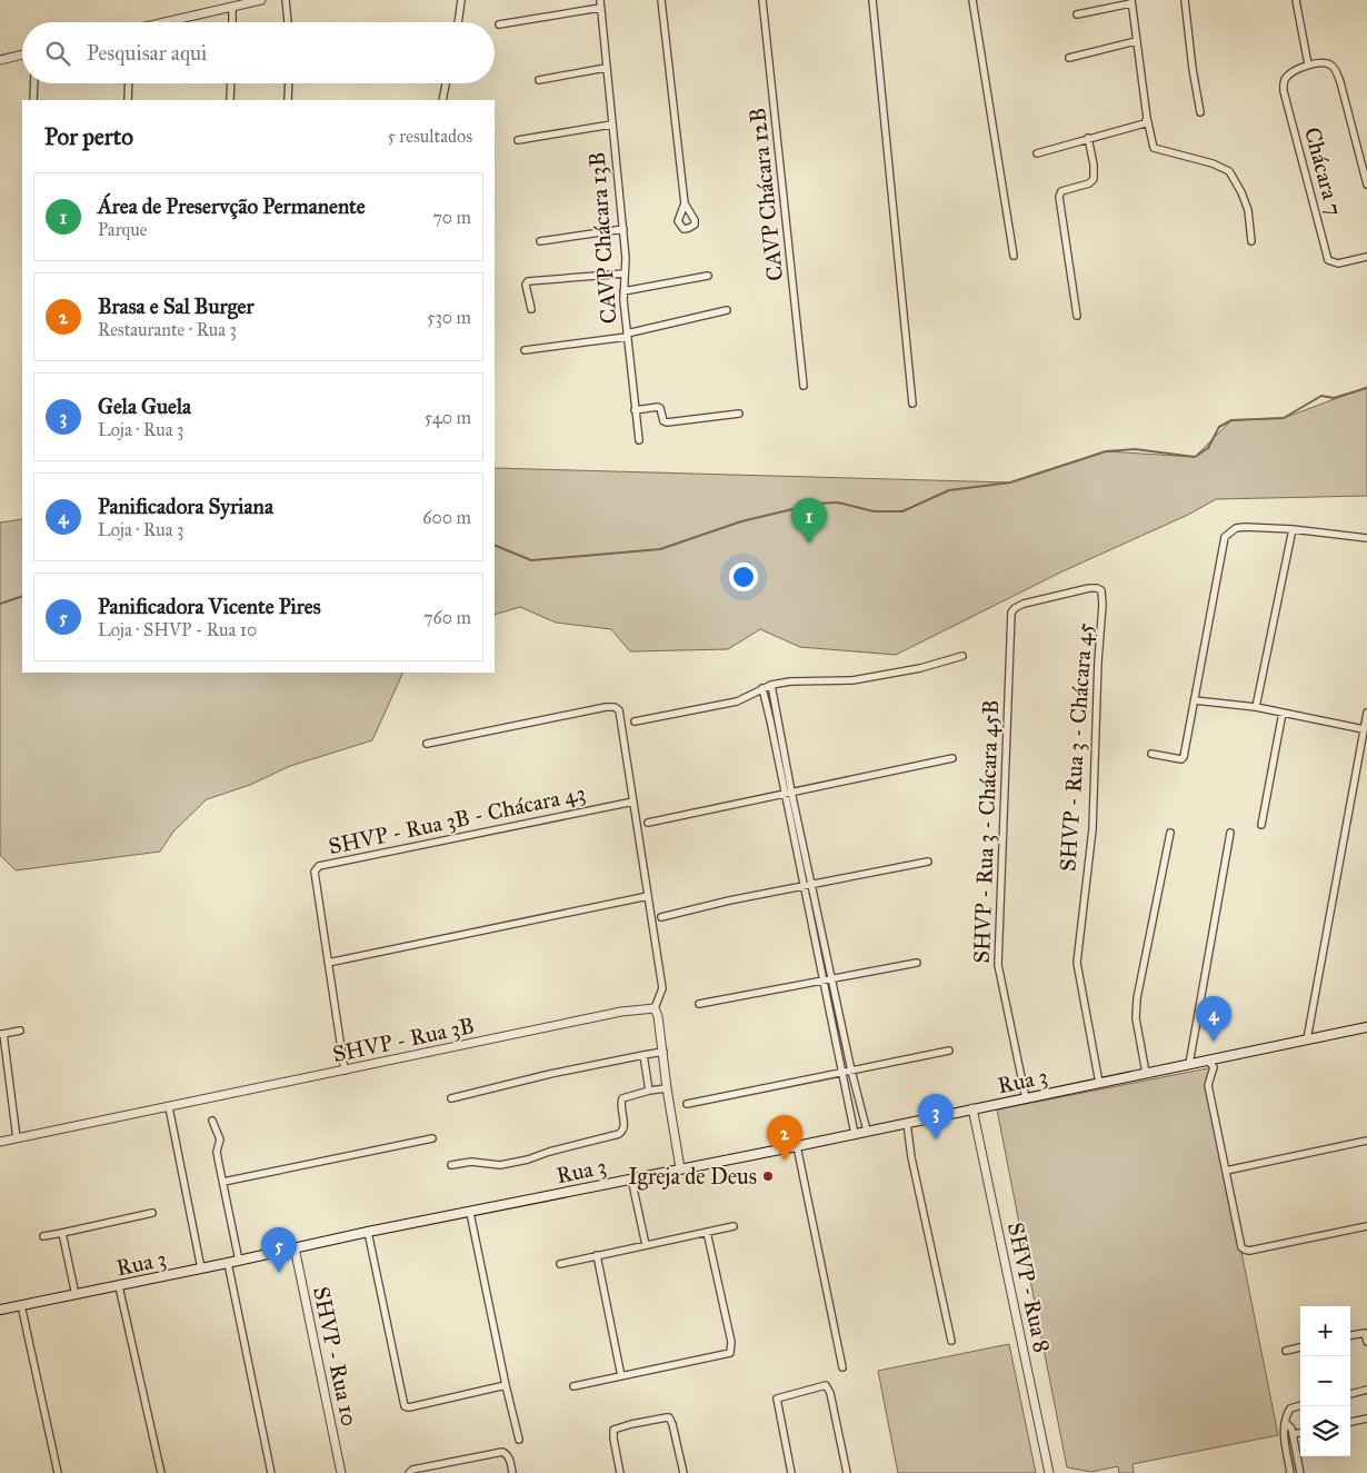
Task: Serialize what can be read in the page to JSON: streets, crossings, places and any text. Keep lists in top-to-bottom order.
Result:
{
  "streets": {
    "main road": ["Rua 3"],
    "street": [
      "Chácara 7",
      "CAVP Chácara 12B",
      "CAVP Chácara 13B",
      "SHVP - Rua 3 - Chácara 45",
      "SHVP - Rua 3B - Chácara 43",
      "SHVP - Rua 3 - Chácara 45B",
      "SHVP - Rua 3B",
      "SHVP - Rua 8",
      "SHVP - Rua 10"
    ]
  },
  "crossings": [
    ["SHVP - Rua 3 - Chácara 45", "SHVP - Rua 3 - Chácara 45B"],
    ["SHVP - Rua 3 - Chácara 45", "Rua 3"],
    ["SHVP - Rua 3B - Chácara 43", "SHVP - Rua 3B"],
    ["SHVP - Rua 3 - Chácara 45B", "Rua 3"],
    ["Rua 3", "SHVP - Rua 8"],
    ["Rua 3", "SHVP - Rua 10"]
  ],
  "places": ["Igreja de Deus"],
  "page": {
    "search": "Pesquisar aqui",
    "heading": ["Por perto", "5 resultados"],
    "list": [
      {
        "mark": "1",
        "name": "Área de Preservção Permanente",
        "note": "Parque",
        "value": "70 m"
      },
      {
        "mark": "2",
        "name": "Brasa e Sal Burger",
        "note": "Restaurante · Rua 3",
        "value": "530 m"
      },
      {
        "mark": "3",
        "name": "Gela Guela",
        "note": "Loja · Rua 3",
        "value": "540 m"
      },
      {
        "mark": "4",
        "name": "Panificadora Syriana",
        "note": "Loja · Rua 3",
        "value": "600 m"
      },
      {
        "mark": "5",
        "name": "Panificadora Vicente Pires",
        "note": "Loja · SHVP - Rua 10",
        "value": "760 m"
      }
    ],
    "pins": [
      "1",
      "4",
      "3",
      "2",
      "5"
    ],
    "map_buttons": ["+", "−"]
  }
}
